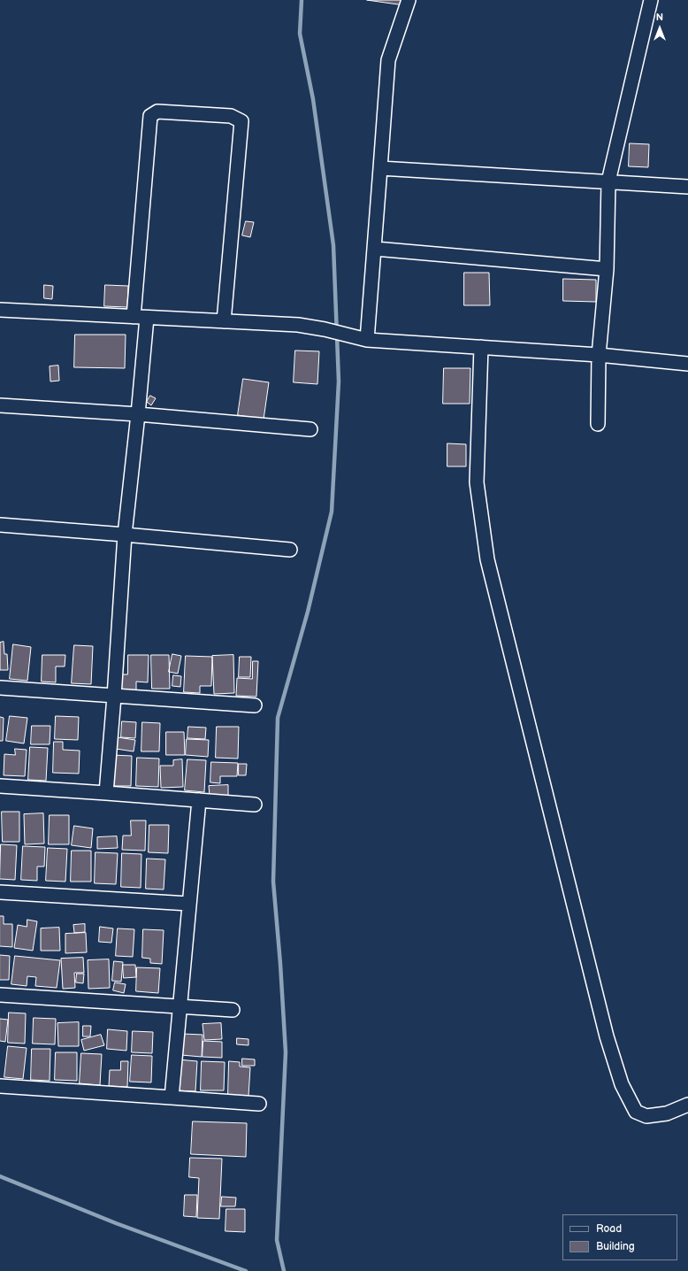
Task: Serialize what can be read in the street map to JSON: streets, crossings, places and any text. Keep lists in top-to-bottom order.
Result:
{
  "legend": ["Road", "Building"],
  "north": "top"
}
